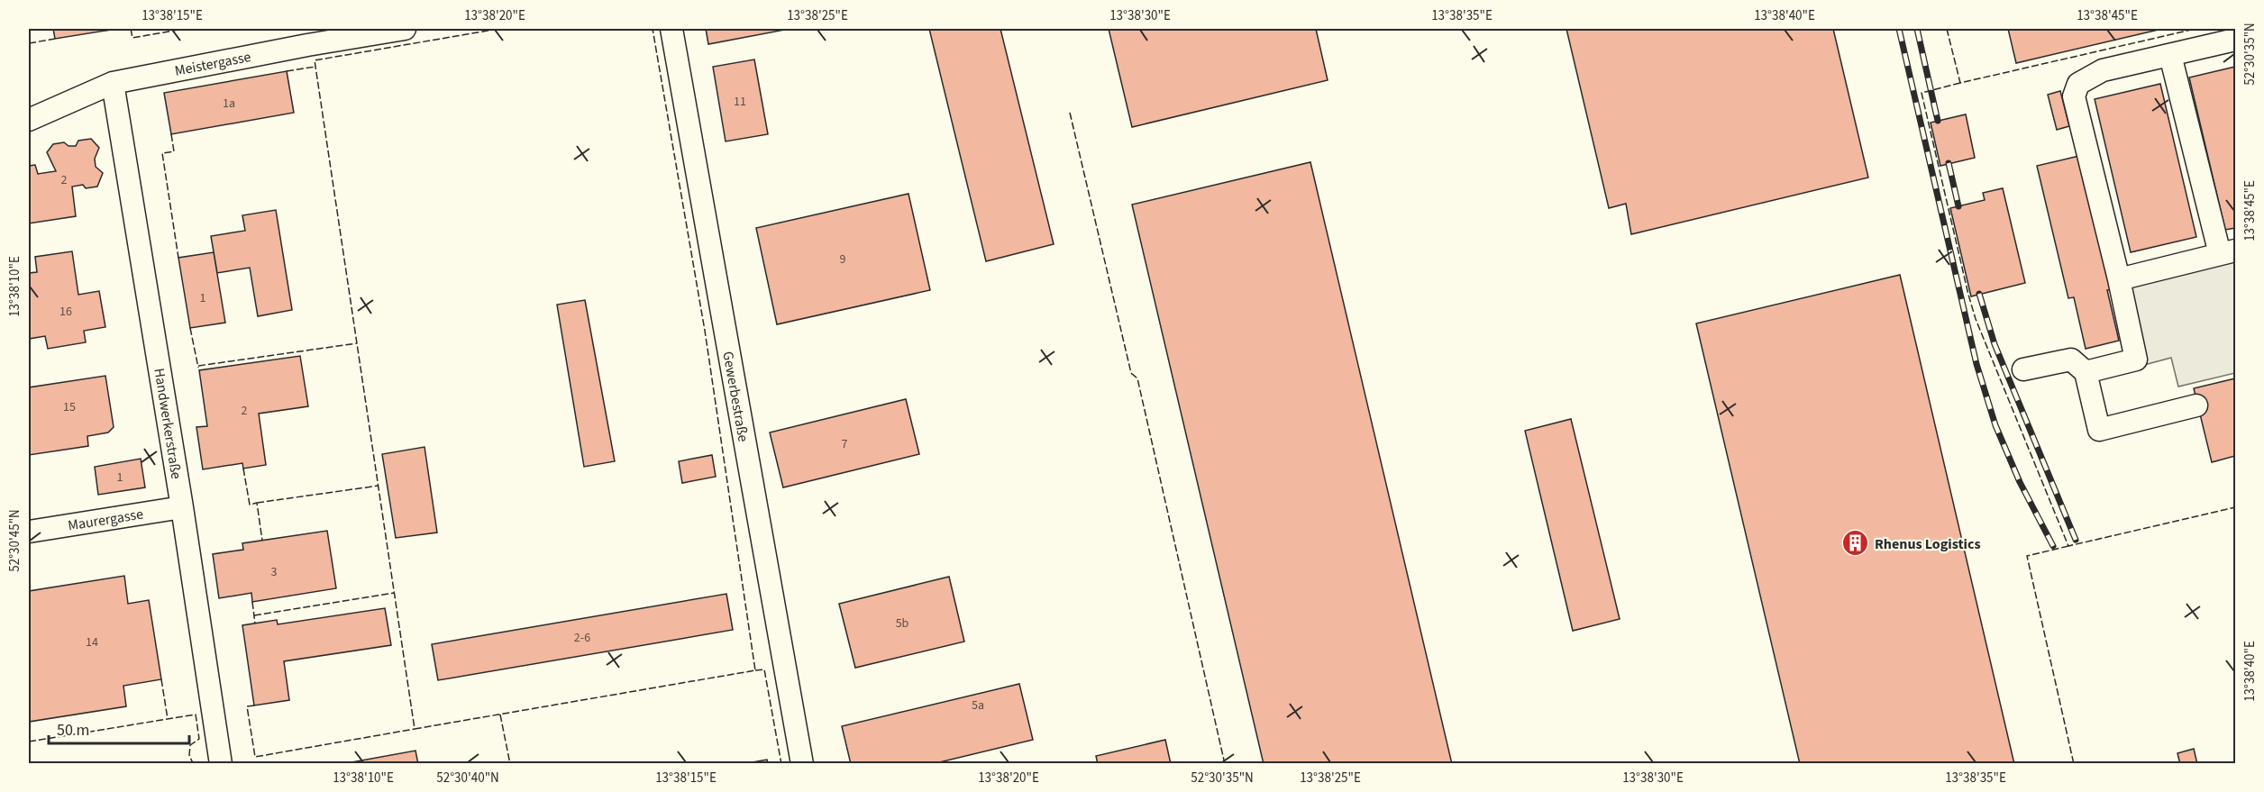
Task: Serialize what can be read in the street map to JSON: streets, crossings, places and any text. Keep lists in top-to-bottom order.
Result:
{
  "streets": {
    "street": [
      "Meistergasse",
      "Gewerbestraße",
      "Handwerkerstraße",
      "Maurergasse"
    ]
  },
  "crossings": [
    ["Meistergasse", "Handwerkerstraße"],
    ["Handwerkerstraße", "Maurergasse"]
  ],
  "places": {
    "building": ["Rhenus Logistics"]
  },
  "house_numbers": [
    "11",
    "1a",
    "2",
    "9",
    "1",
    "16",
    "15",
    "2",
    "7",
    "1",
    "3",
    "5b",
    "2-6",
    "14",
    "5a"
  ],
  "scale_bar": "50 m",
  "coordinates": [
    "13°38'15\"E",
    "13°38'20\"E",
    "13°38'25\"E",
    "13°38'30\"E",
    "13°38'35\"E",
    "13°38'40\"E",
    "13°38'45\"E",
    "52°30'35\"N",
    "13°38'10\"E",
    "52°30'45\"N",
    "52°30'40\"N"
  ]
}
